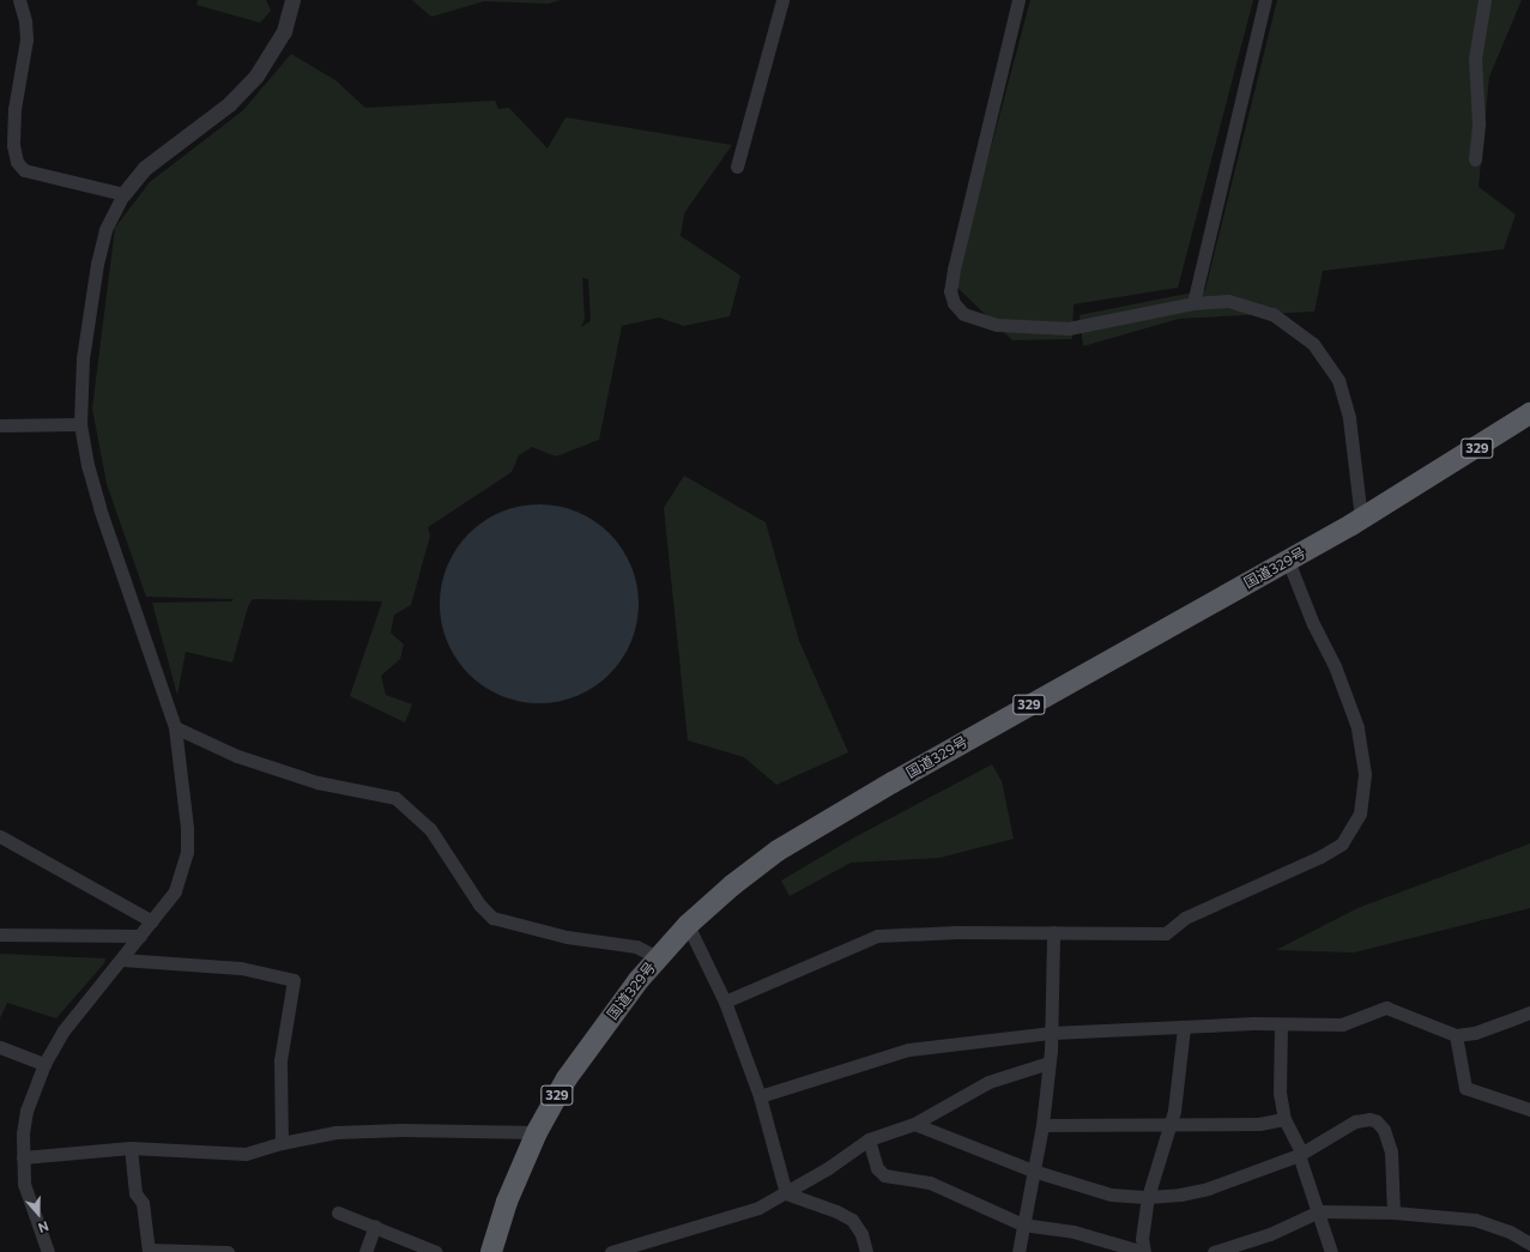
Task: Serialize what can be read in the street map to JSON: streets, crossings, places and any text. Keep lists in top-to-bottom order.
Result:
{
  "streets": {
    "highway": ["329", "国道329号"]
  },
  "north": "bottom"
}
